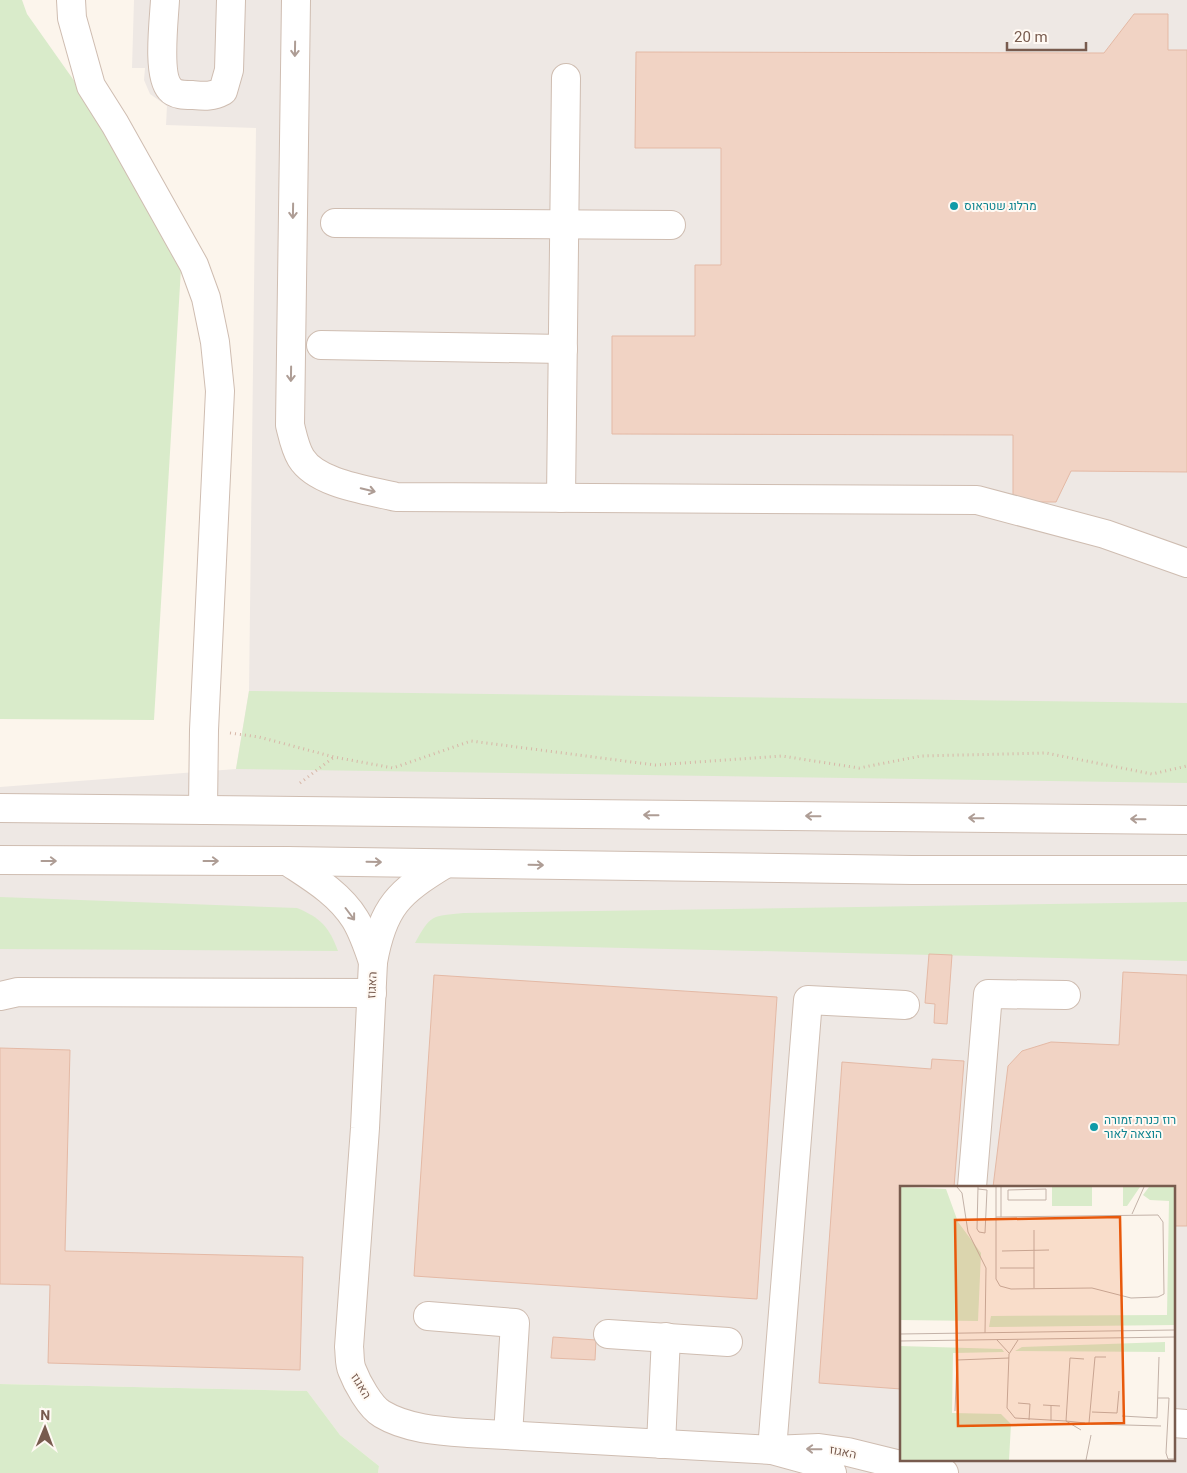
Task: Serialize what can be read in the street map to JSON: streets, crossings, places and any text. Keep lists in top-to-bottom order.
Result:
{
  "streets": {
    "street": ["האגוז"]
  },
  "places": ["מרלוג שטראוס", "רוז כנרת זמורה הוצאה לאור"],
  "scale_bar": "20 m",
  "north": "top"
}
